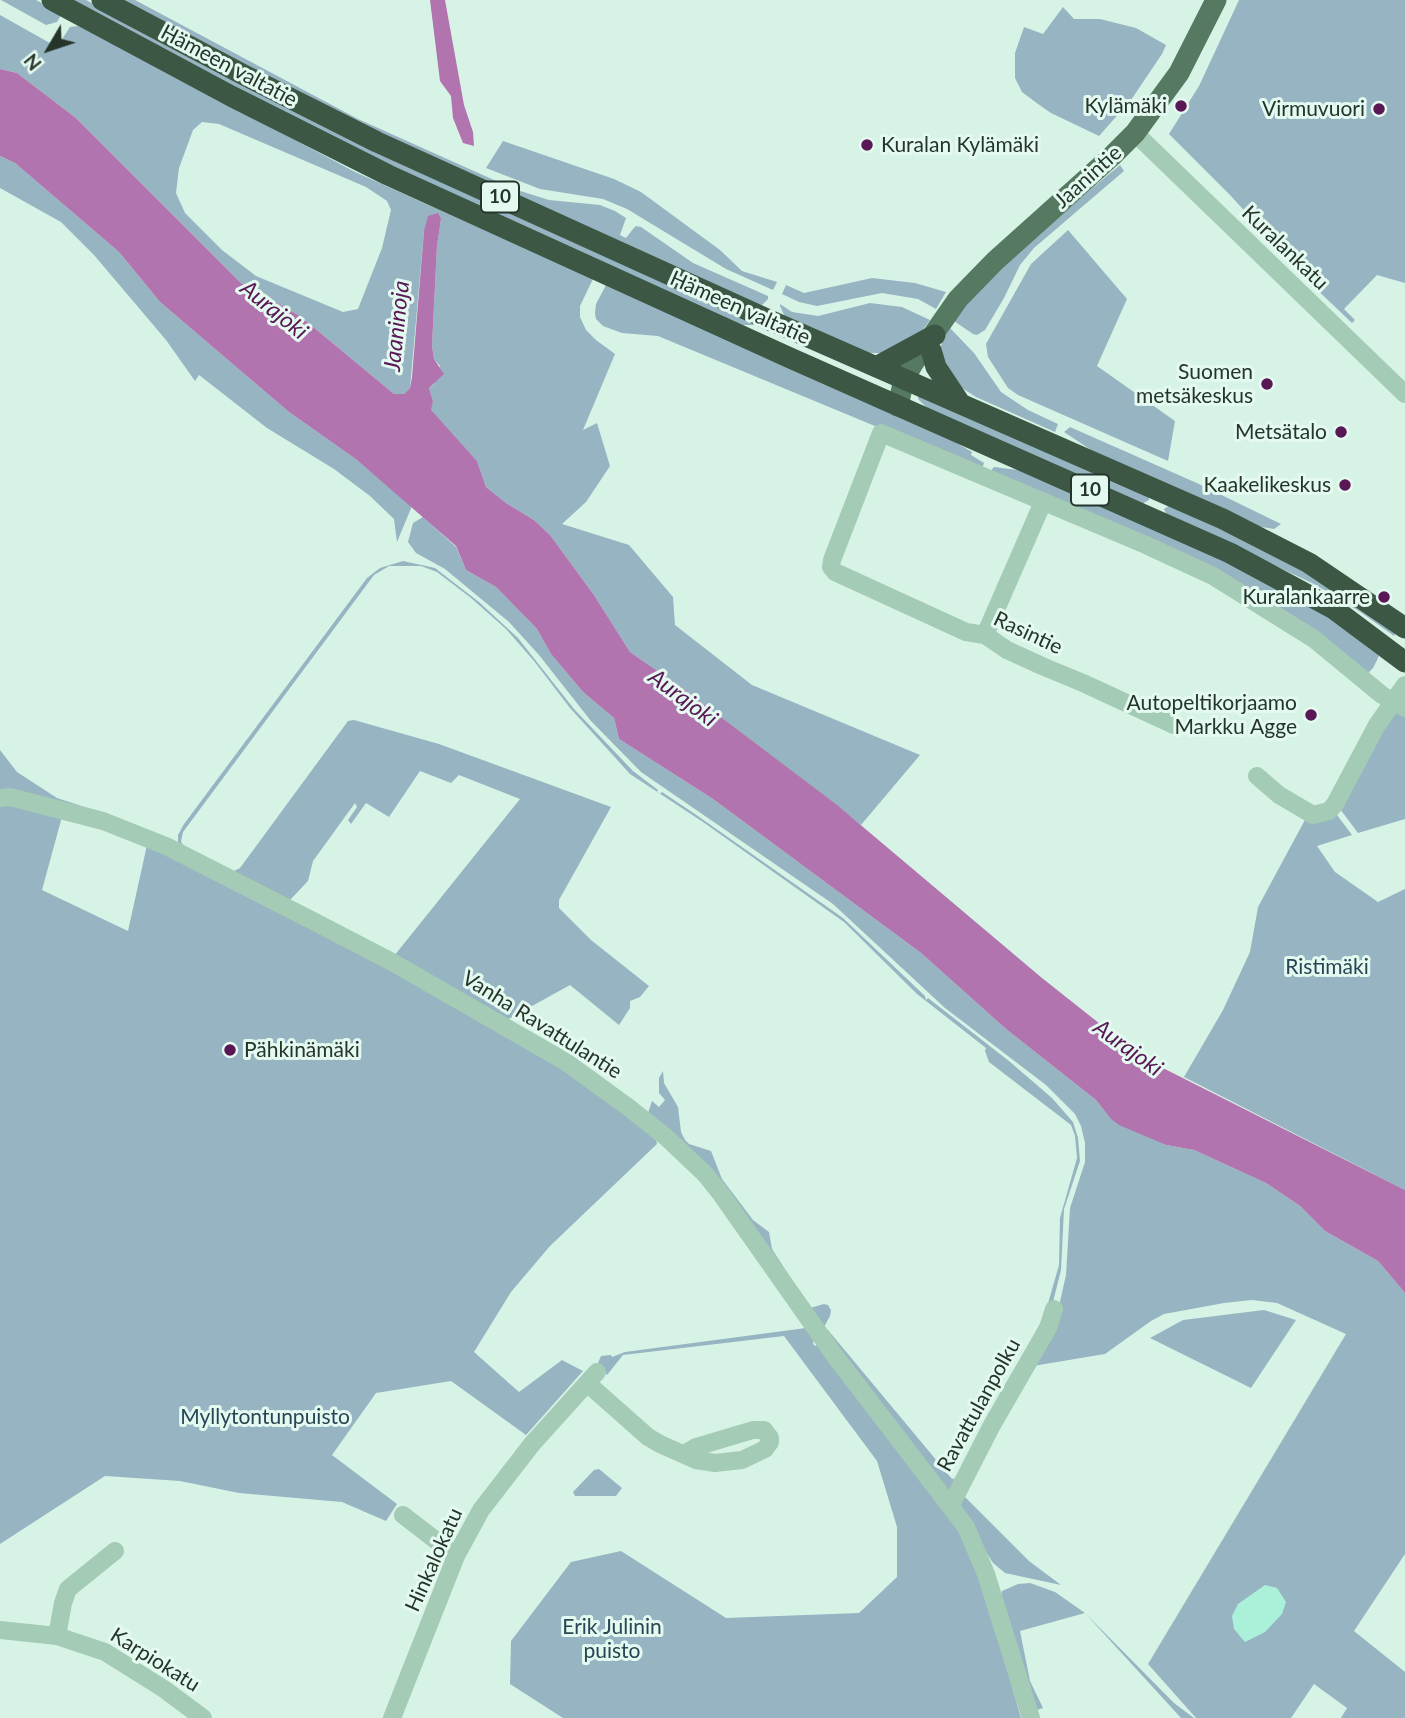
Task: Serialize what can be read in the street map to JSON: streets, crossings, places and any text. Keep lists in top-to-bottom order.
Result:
{
  "streets": {
    "highway": ["Hämeen valtatie", "10"],
    "main road": ["Jaanintie"],
    "street": [
      "Kuralankatu",
      "Rasintie",
      "Vanha Ravattulantie",
      "Ravattulanpolku",
      "Hinkalokatu",
      "Karpiokatu"
    ]
  },
  "crossings": [
    ["Hämeen valtatie", "Jaanintie"],
    ["Jaanintie", "Kuralankatu"],
    ["Vanha Ravattulantie", "Ravattulanpolku"]
  ],
  "water": ["Aurajoki", "Jaaninoja"],
  "parks": ["Ristimäki", "Myllytontunpuisto", "Erik Julinin puisto"],
  "places": [
    "Kylämäki",
    "Virmuvuori",
    "Kuralan Kylämäki",
    "Suomen metsäkeskus",
    "Metsätalo",
    "Kaakelikeskus",
    "Kuralankaarre",
    "Autopeltikorjaamo Markku Agge",
    "Pähkinämäki"
  ],
  "north": "bottom left"
}
